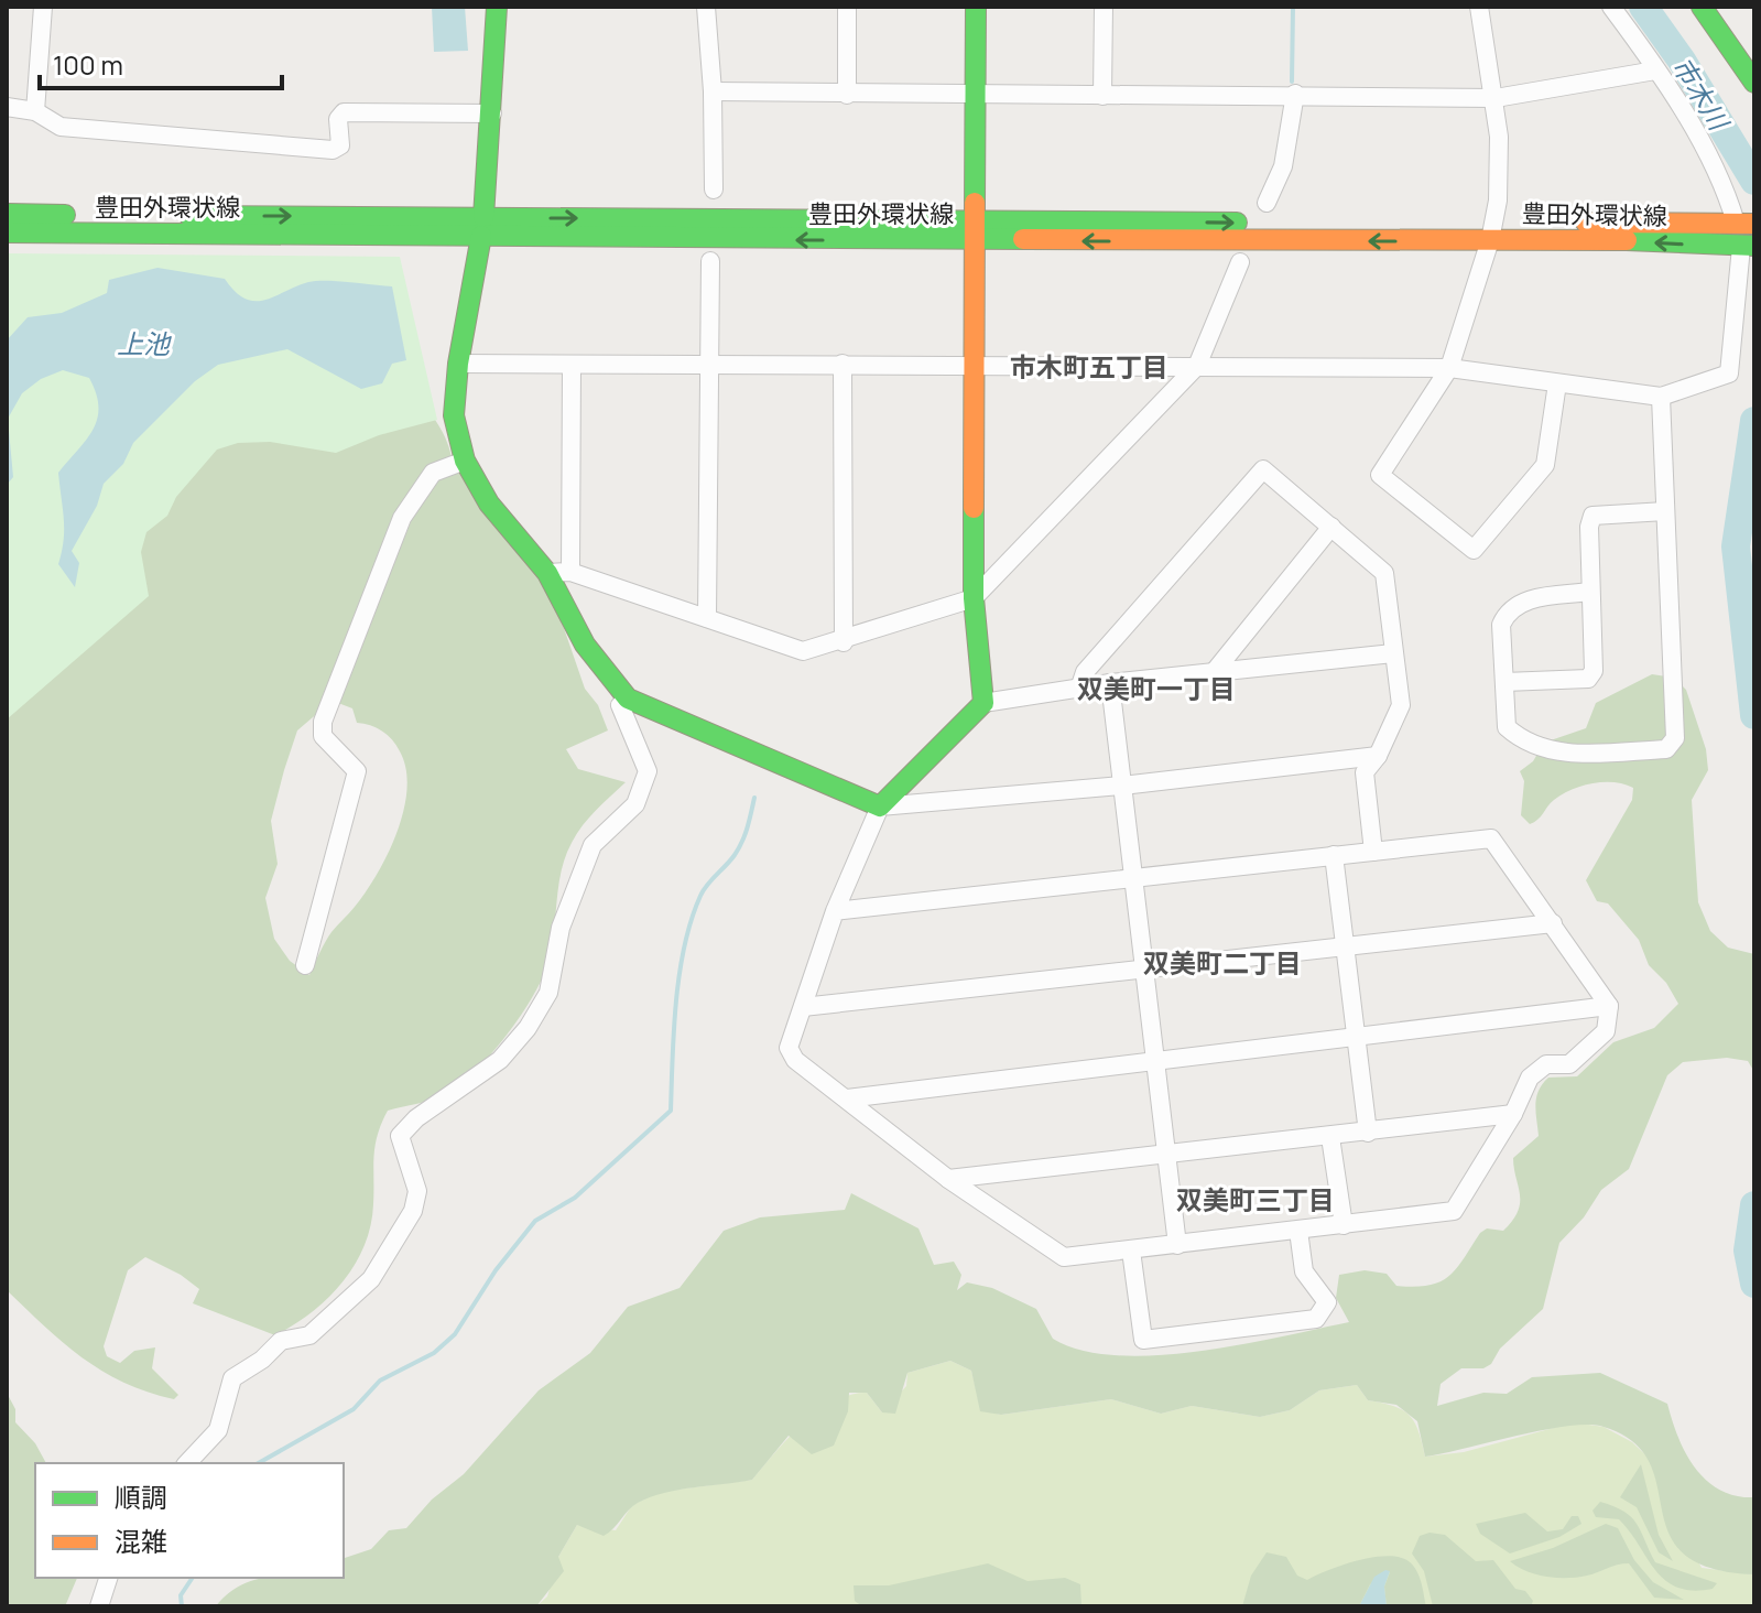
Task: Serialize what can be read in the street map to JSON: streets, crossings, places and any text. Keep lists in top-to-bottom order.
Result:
{
  "streets": {
    "street": ["豊田外環状線"]
  },
  "districts": [
    "市木町五丁目",
    "双美町一丁目",
    "双美町二丁目",
    "双美町三丁目"
  ],
  "water": ["市木川", "上池"],
  "legend": ["順調", "混雑"],
  "scale_bar": "100 m"
}
